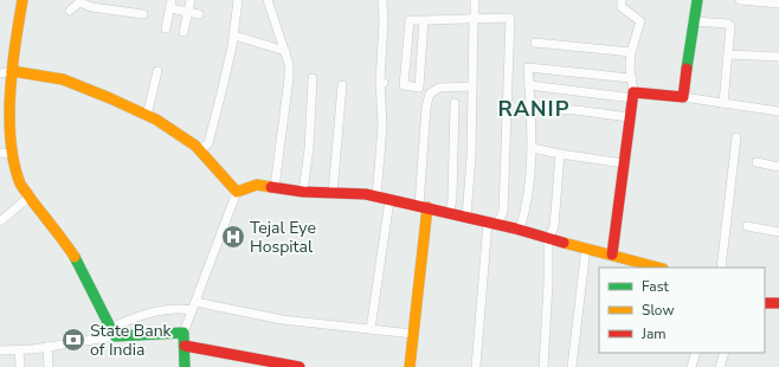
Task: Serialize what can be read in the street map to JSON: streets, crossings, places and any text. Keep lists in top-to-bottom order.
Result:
{
  "districts": ["RANIP"],
  "places": {
    "hospital": ["Tejal Eye Hospital"],
    "bank": ["State Bank of India"]
  },
  "legend": ["Fast", "Slow", "Jam"]
}
